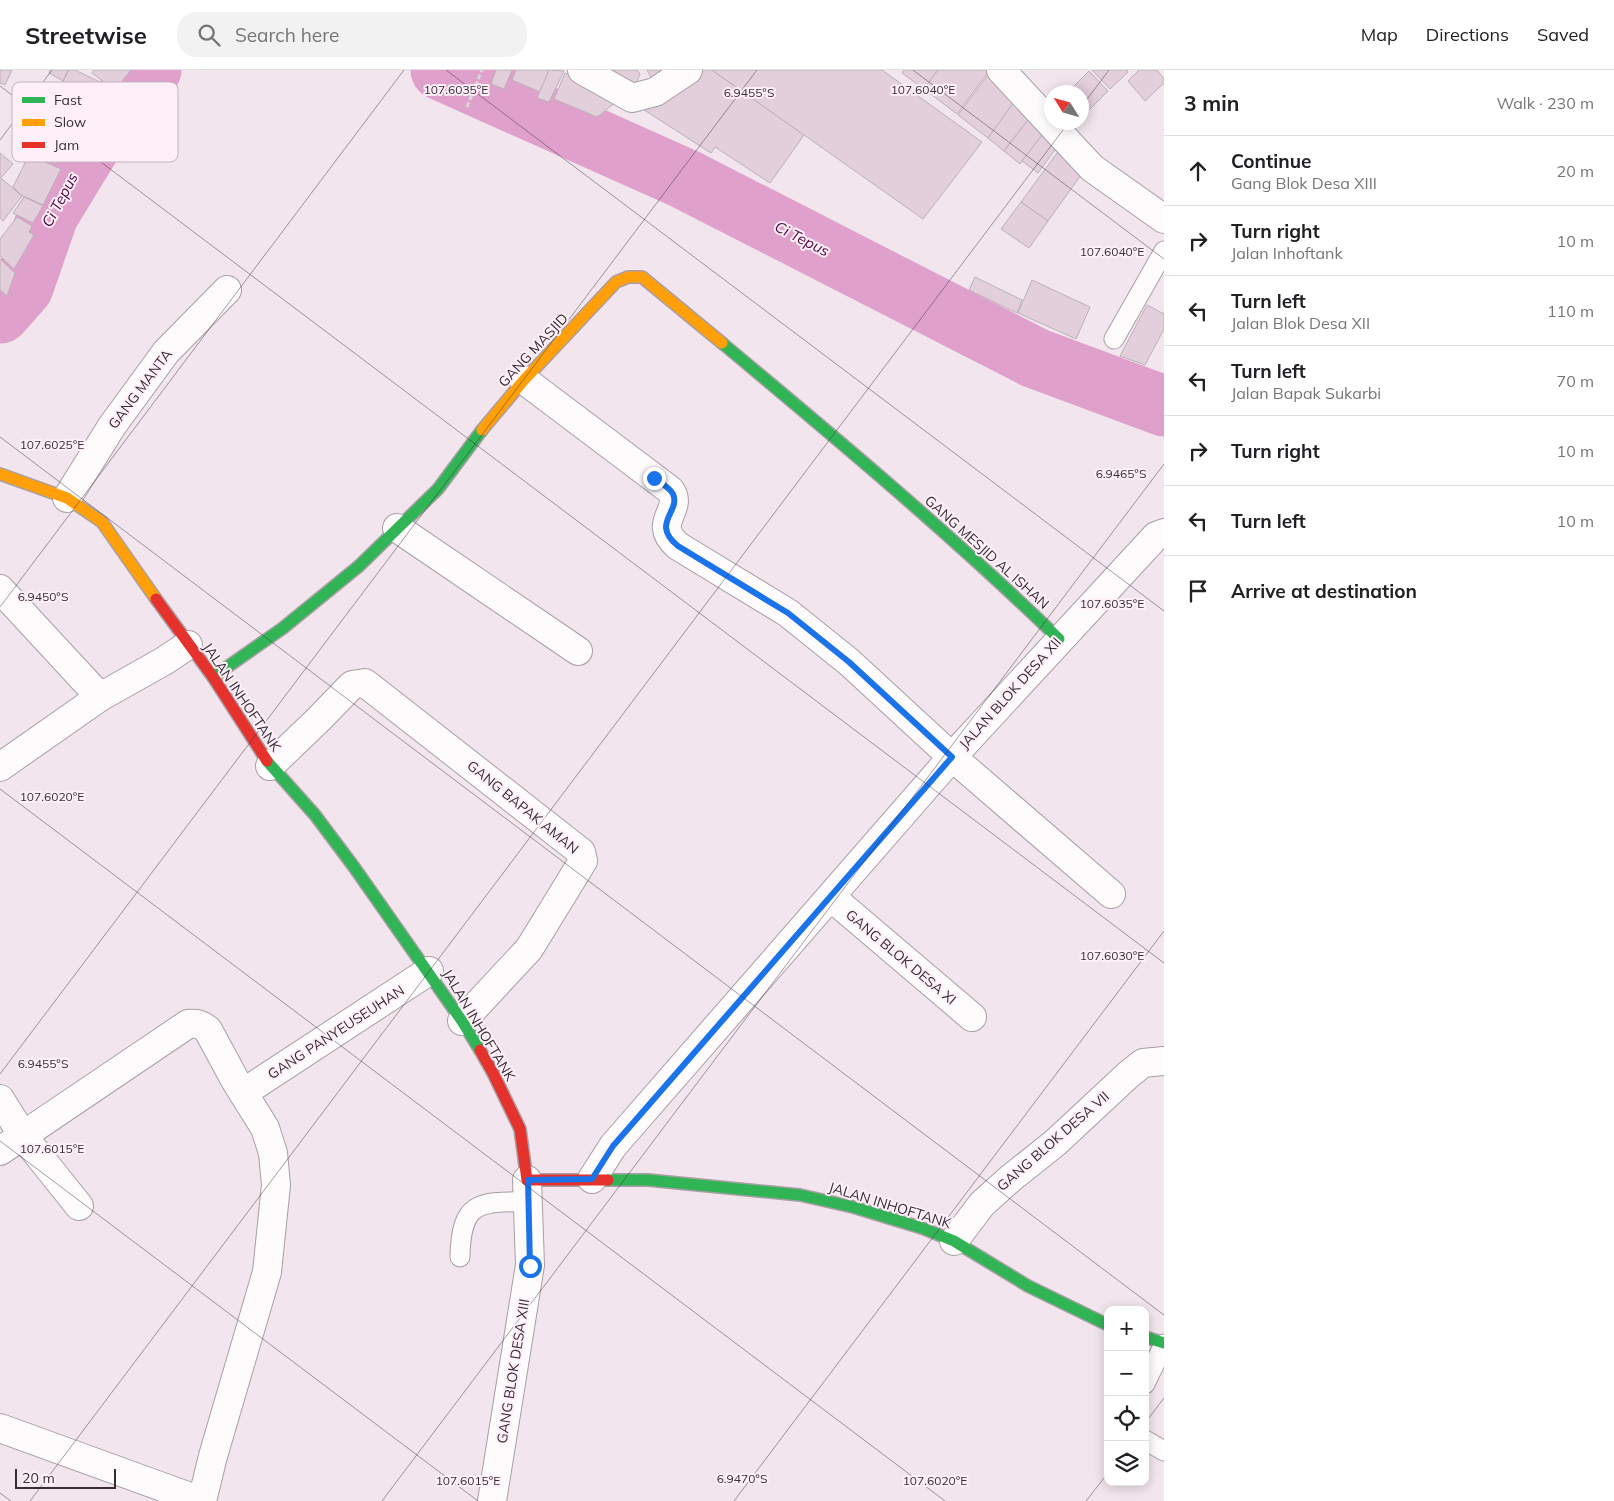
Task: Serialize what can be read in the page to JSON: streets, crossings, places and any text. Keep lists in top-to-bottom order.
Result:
{
  "streets": {
    "main road": ["GANG MASJID", "GANG MESJID AL ISHAN", "JALAN INHOFTANK"],
    "street": [
      "GANG MANTA",
      "JALAN BLOK DESA XII",
      "GANG BAPAK AMAN",
      "GANG BLOK DESA XI",
      "GANG PANYEUSEUHAN",
      "GANG BLOK DESA VII",
      "GANG BLOK DESA XIII"
    ]
  },
  "crossings": [
    ["GANG MASJID", "GANG MESJID AL ISHAN"],
    ["GANG MASJID", "JALAN INHOFTANK"],
    ["GANG MANTA", "JALAN INHOFTANK"],
    ["GANG MESJID AL ISHAN", "JALAN BLOK DESA XII"],
    ["JALAN BLOK DESA XII", "JALAN INHOFTANK"],
    ["JALAN BLOK DESA XII", "GANG BLOK DESA XI"],
    ["JALAN INHOFTANK", "GANG BAPAK AMAN"],
    ["JALAN INHOFTANK", "GANG PANYEUSEUHAN"],
    ["JALAN INHOFTANK", "GANG BLOK DESA VII"],
    ["JALAN INHOFTANK", "GANG BLOK DESA XIII"]
  ],
  "water": ["Ci Tepus"],
  "legend": ["Fast", "Slow", "Jam"],
  "scale_bar": "20 m",
  "north": "top left",
  "page": {
    "header": "Streetwise",
    "search": "Search here",
    "nav": ["Map", "Directions", "Saved"],
    "heading": ["3 min", "Walk · 230 m"],
    "list": [
      ["Continue", "Gang Blok Desa XIII", "20 m"],
      ["Turn right", "Jalan Inhoftank", "10 m"],
      ["Turn left", "Jalan Blok Desa XII", "110 m"],
      ["Turn left", "Jalan Bapak Sukarbi", "70 m"],
      ["Turn right", "10 m"],
      ["Turn left", "10 m"],
      "Arrive at destination"
    ],
    "map_buttons": ["+", "−"],
    "scale": "20 m"
  },
  "coordinates": [
    "107.6035°E",
    "107.6040°E",
    "6.9455°S",
    "107.6025°E",
    "6.9465°S",
    "6.9450°S",
    "107.6020°E",
    "107.6030°E",
    "107.6015°E",
    "6.9470°S"
  ]
}
